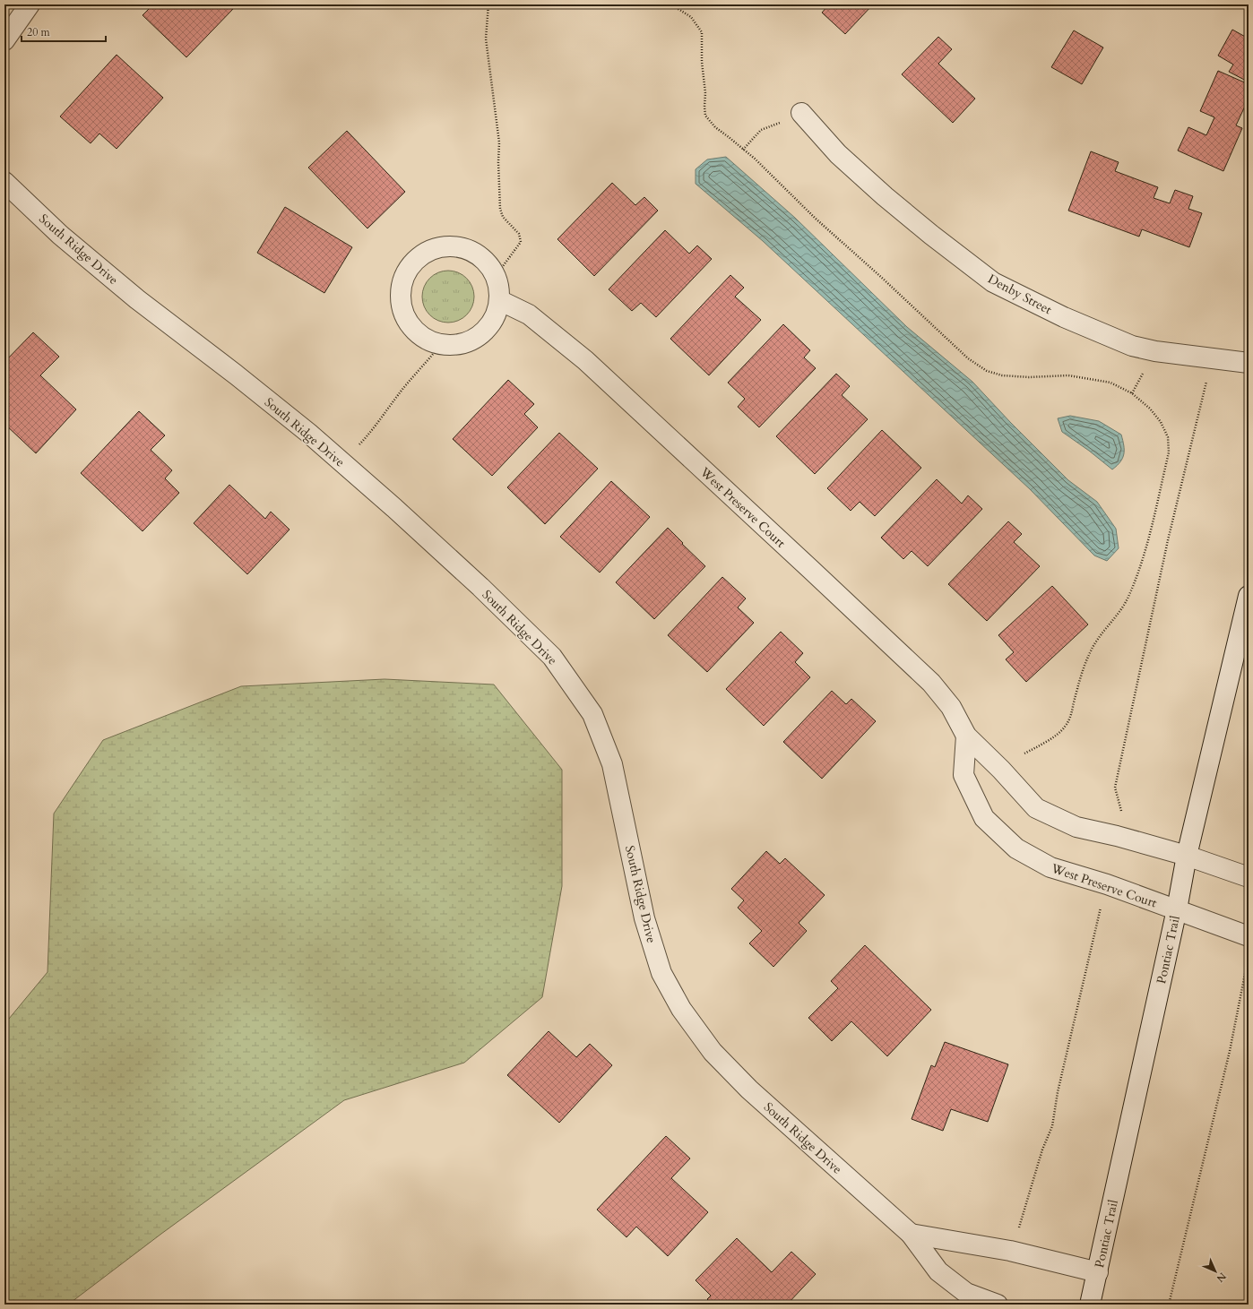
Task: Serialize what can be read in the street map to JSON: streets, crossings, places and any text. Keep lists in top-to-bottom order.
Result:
{
  "streets": {
    "street": [
      "South Ridge Drive",
      "Denby Street",
      "West Preserve Court",
      "Pontiac Trail"
    ]
  },
  "crossings": [
    ["West Preserve Court", "Pontiac Trail"]
  ],
  "scale_bar": "20 m",
  "north": "bottom right"
}
